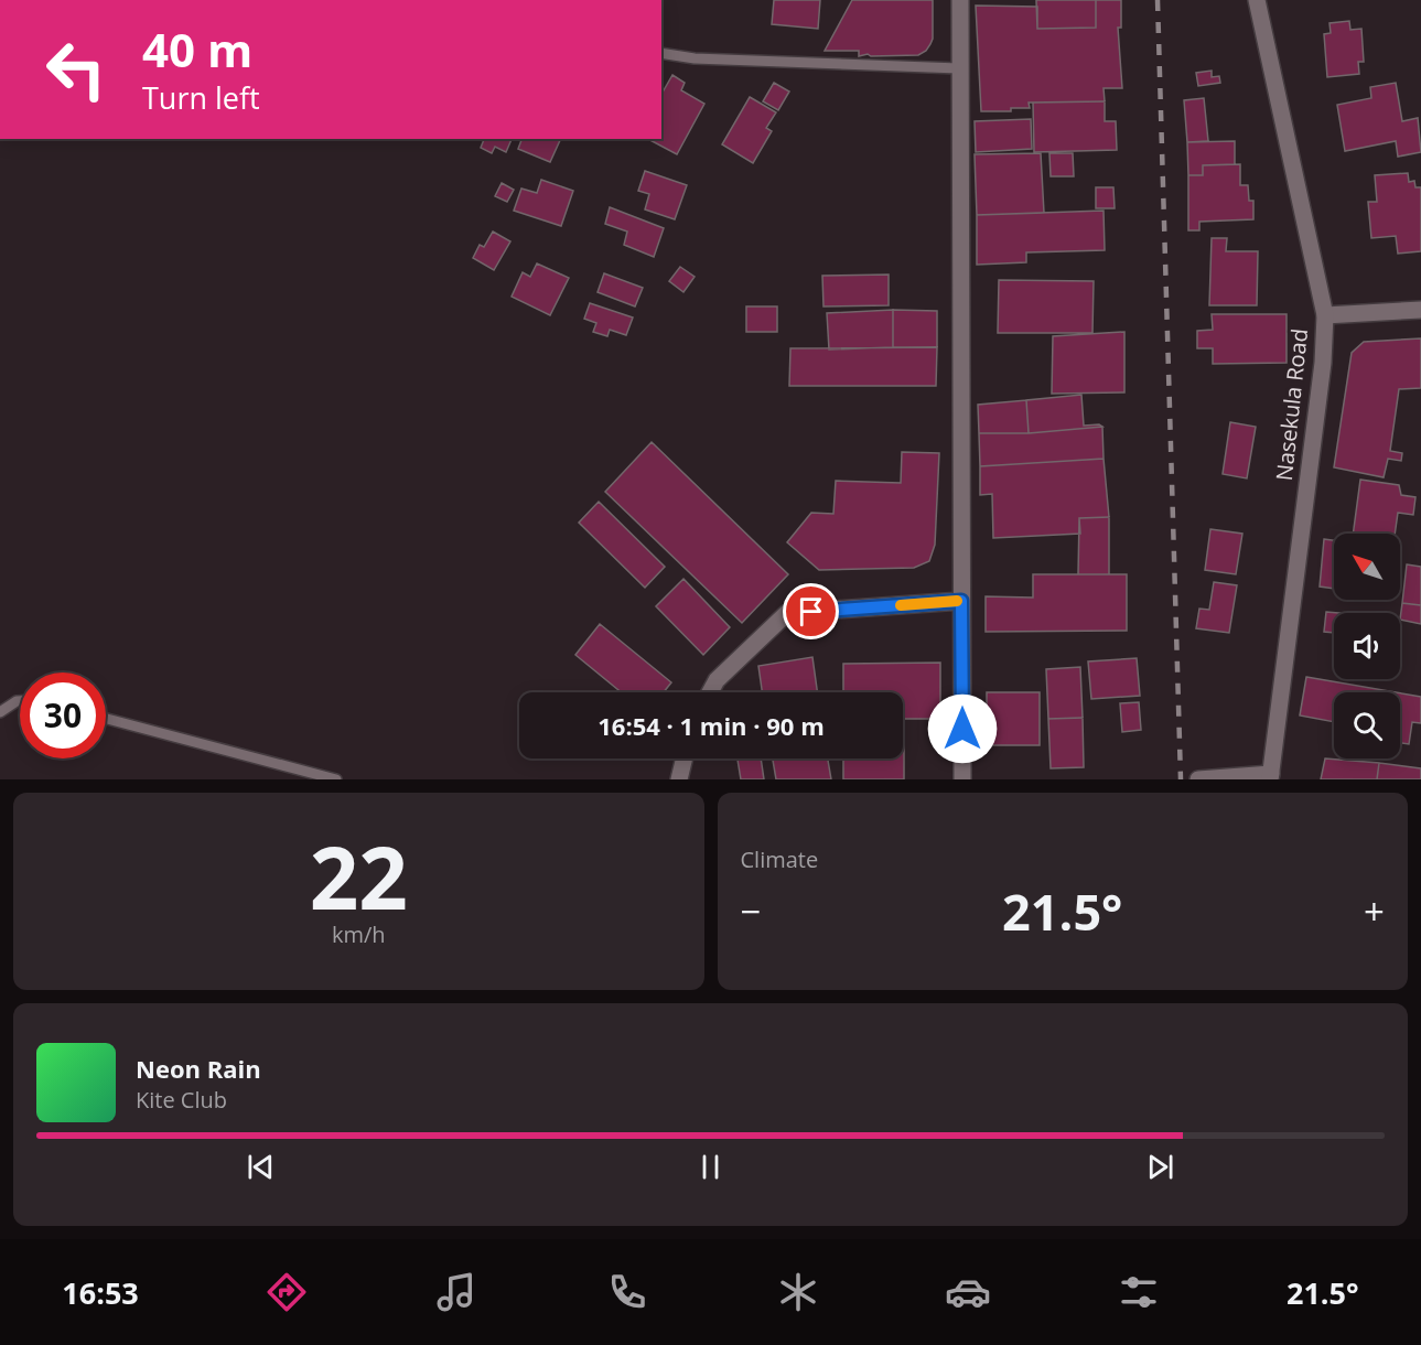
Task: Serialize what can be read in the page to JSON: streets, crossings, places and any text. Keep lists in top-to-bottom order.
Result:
{
  "streets": {
    "street": ["Nasekula Road"]
  },
  "north": "top left",
  "page": {
    "turn": ["40 m", "Turn left"],
    "limit": "30",
    "trip": "16:54 · 1 min · 90 m",
    "tile": [
      ["22", "km/h"],
      "Climate"
    ],
    "heat": ["−", "21.5°", "+"],
    "song": ["Neon Rain", "Kite Club"],
    "tabs": ["16:53", "21.5°"]
  }
}
